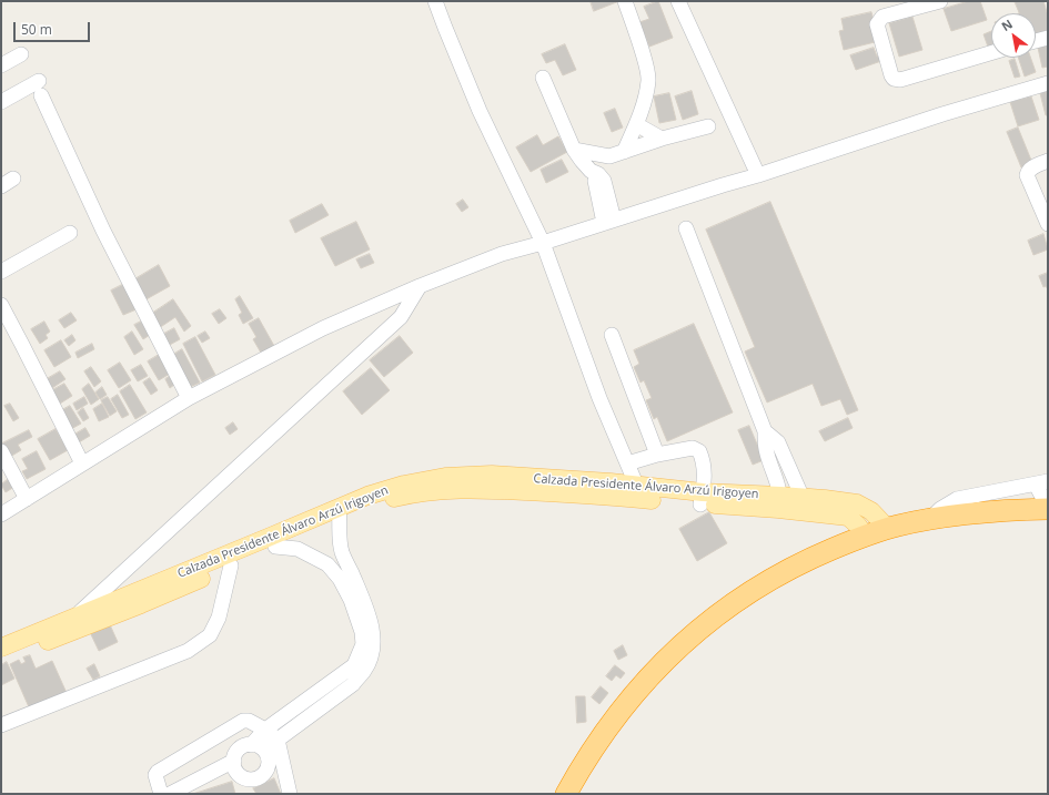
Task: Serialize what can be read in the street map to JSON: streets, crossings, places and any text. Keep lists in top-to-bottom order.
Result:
{
  "streets": {
    "main road": ["Calzada Presidente Álvaro Arzú Irigoyen"]
  },
  "scale_bar": "50 m",
  "north": "top left"
}
